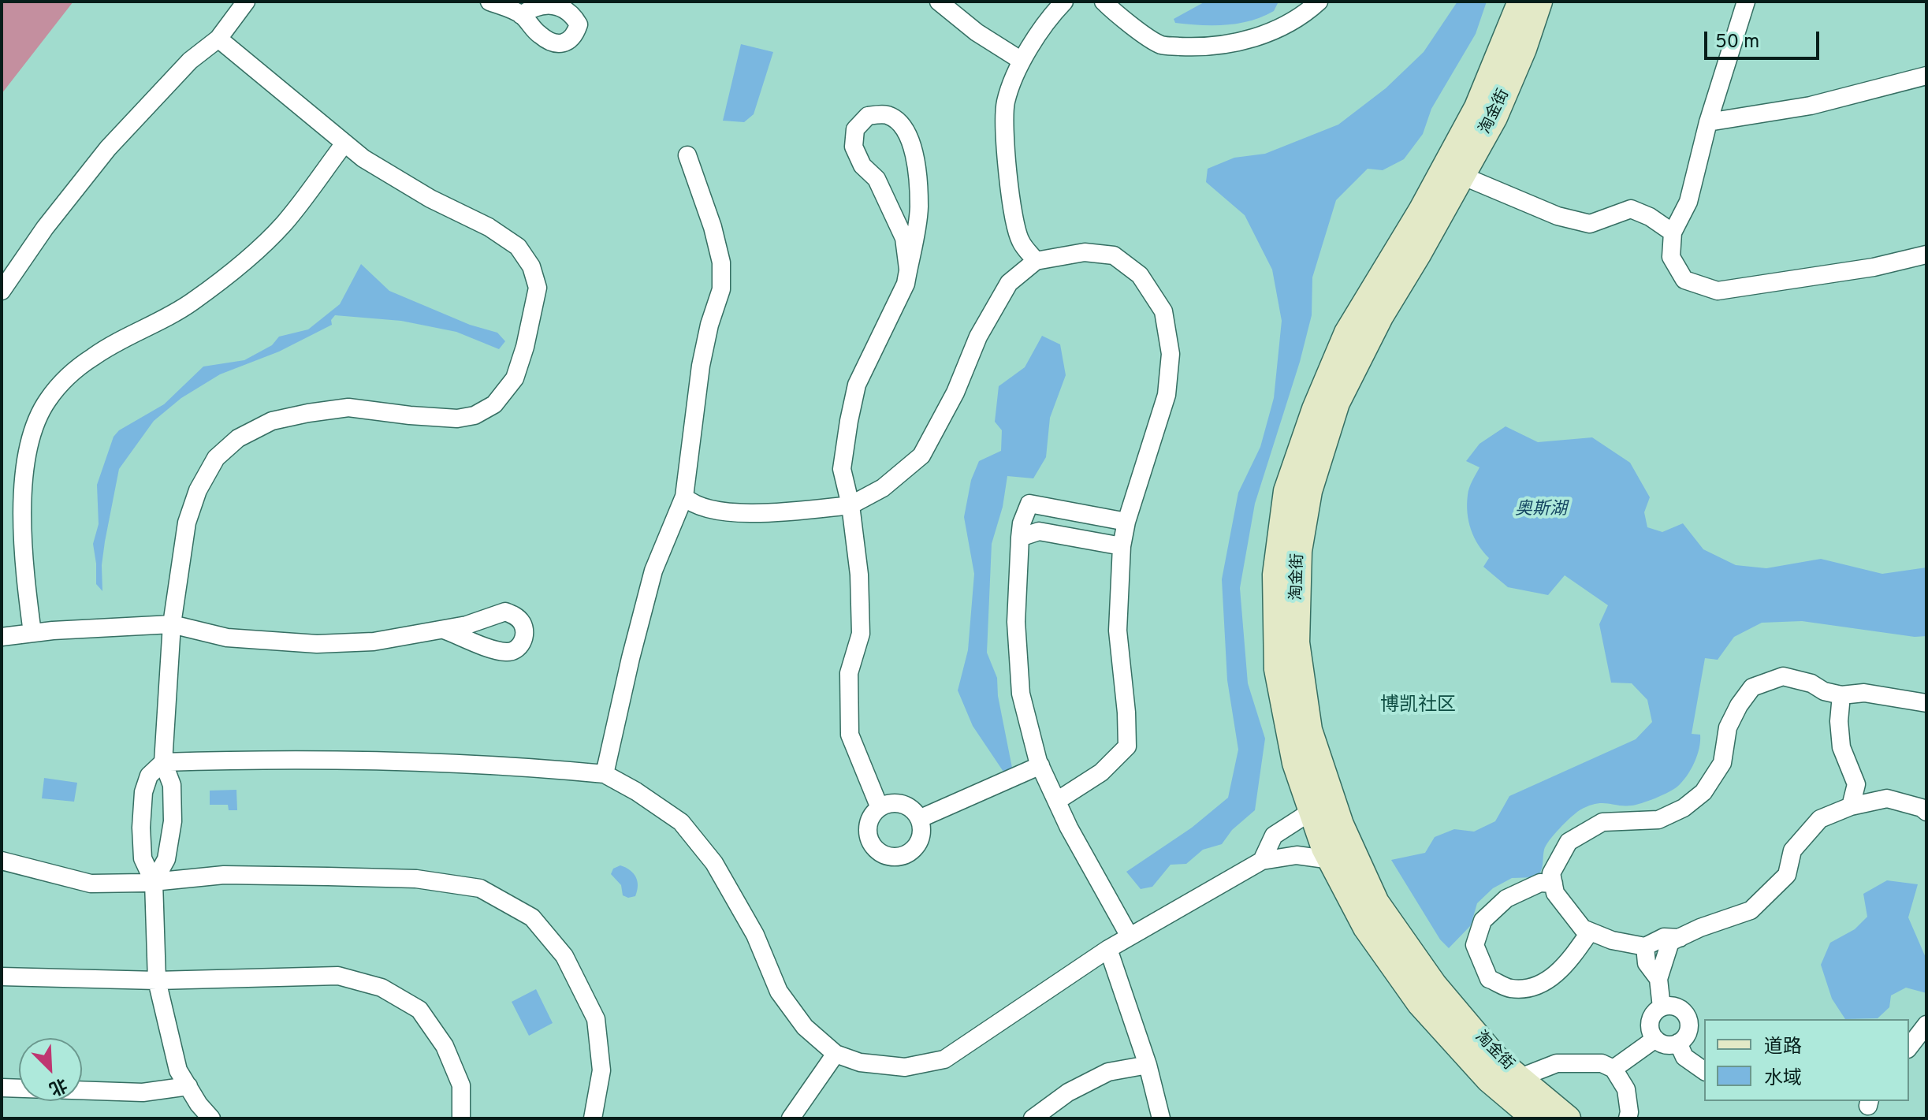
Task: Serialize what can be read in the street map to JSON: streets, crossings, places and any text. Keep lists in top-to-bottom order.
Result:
{
  "streets": {
    "street": ["淘金街"]
  },
  "districts": ["博凯社区"],
  "water": ["奥斯湖"],
  "legend": ["道路", "水域"],
  "scale_bar": "50 m",
  "north": "bottom right"
}
